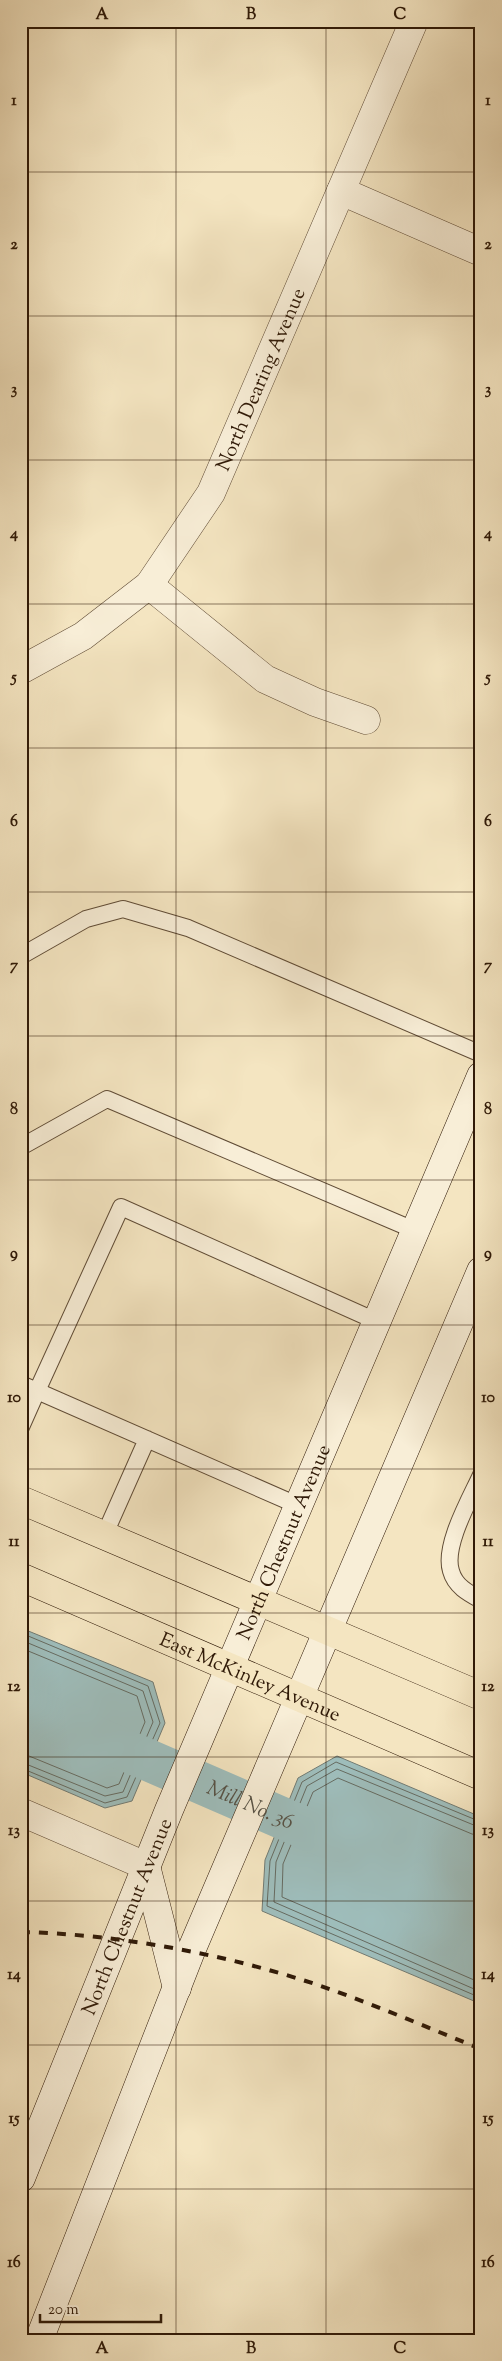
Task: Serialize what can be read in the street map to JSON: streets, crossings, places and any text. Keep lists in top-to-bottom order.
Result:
{
  "streets": {
    "main road": ["North Dearing Avenue", "North Chestnut Avenue", "East McKinley Avenue"]
  },
  "crossings": [
    ["North Chestnut Avenue", "East McKinley Avenue"]
  ],
  "water": ["Mill No. 36"],
  "scale_bar": "20 m",
  "grid": {
    "columns": ["A", "B", "C"],
    "rows": [
      "1",
      "2",
      "3",
      "4",
      "5",
      "6",
      "7",
      "8",
      "9",
      "10",
      "11",
      "12",
      "13",
      "14",
      "15",
      "16"
    ]
  }
}
